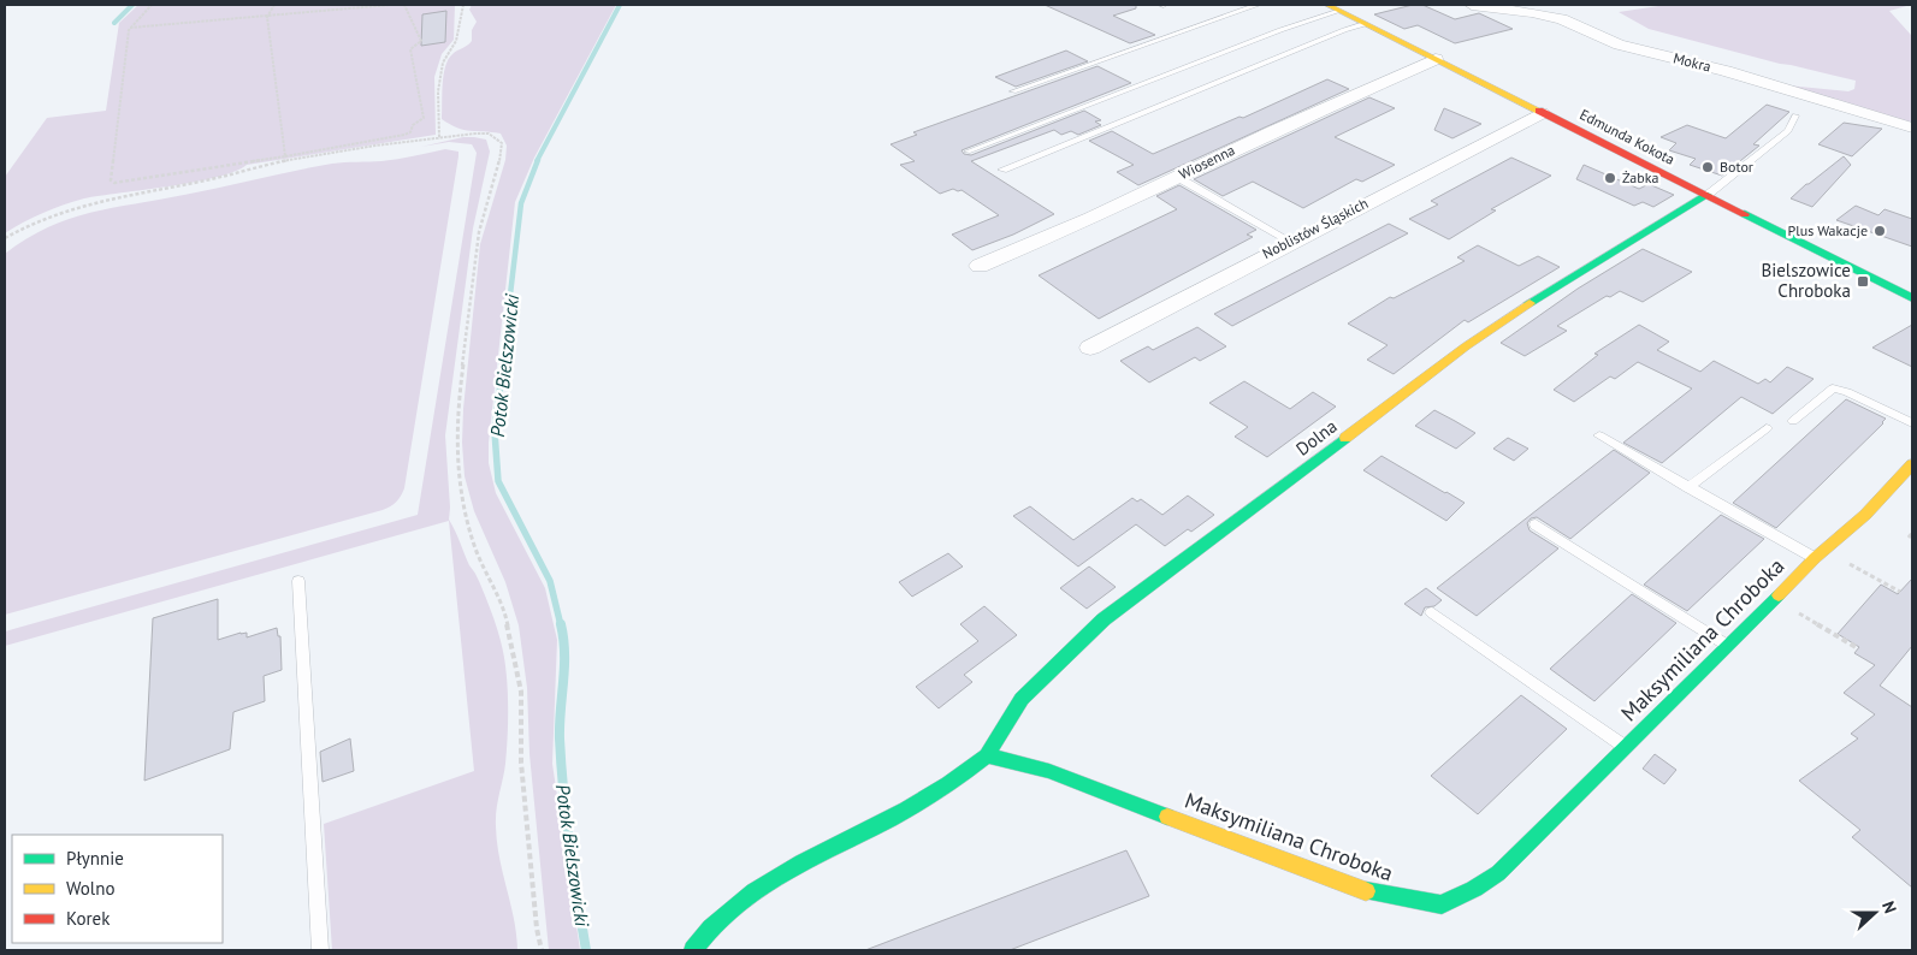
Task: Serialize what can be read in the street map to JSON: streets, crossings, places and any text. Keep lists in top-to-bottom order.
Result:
{
  "streets": {
    "street": [
      "Mokra",
      "Edmunda Kokota",
      "Wiosenna",
      "Noblistów Śląskich",
      "Dolna",
      "Maksymiliana Chroboka"
    ]
  },
  "crossings": [
    ["Edmunda Kokota", "Wiosenna"],
    ["Edmunda Kokota", "Noblistów Śląskich"],
    ["Edmunda Kokota", "Dolna"],
    ["Dolna", "Maksymiliana Chroboka"]
  ],
  "water": ["Potok Bielszowicki"],
  "places": {
    "other": ["Botor", "Żabka", "Plus Wakacje"],
    "transit": ["Bielszowice Chroboka"]
  },
  "legend": ["Płynnie", "Wolno", "Korek"],
  "north": "right"
}
